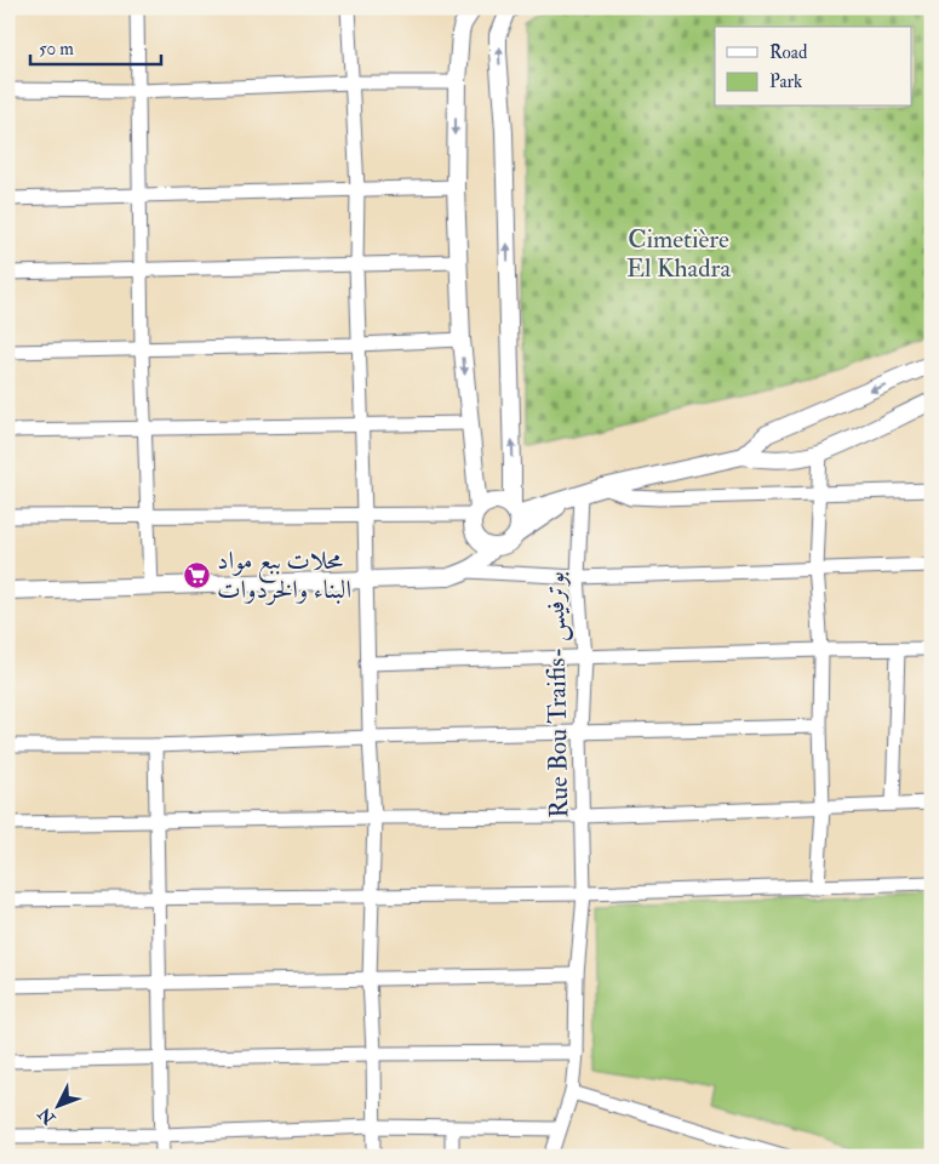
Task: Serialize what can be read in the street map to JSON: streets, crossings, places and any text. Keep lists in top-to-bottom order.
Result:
{
  "streets": {
    "street": ["Rue Bou Traifis- بوترفيس"]
  },
  "parks": ["Cimetière El Khadra"],
  "places": {
    "supermarket": ["محلات ببع مواد البناء والخردوات"]
  },
  "legend": ["Road", "Park"],
  "scale_bar": "50 m",
  "north": "bottom left"
}
